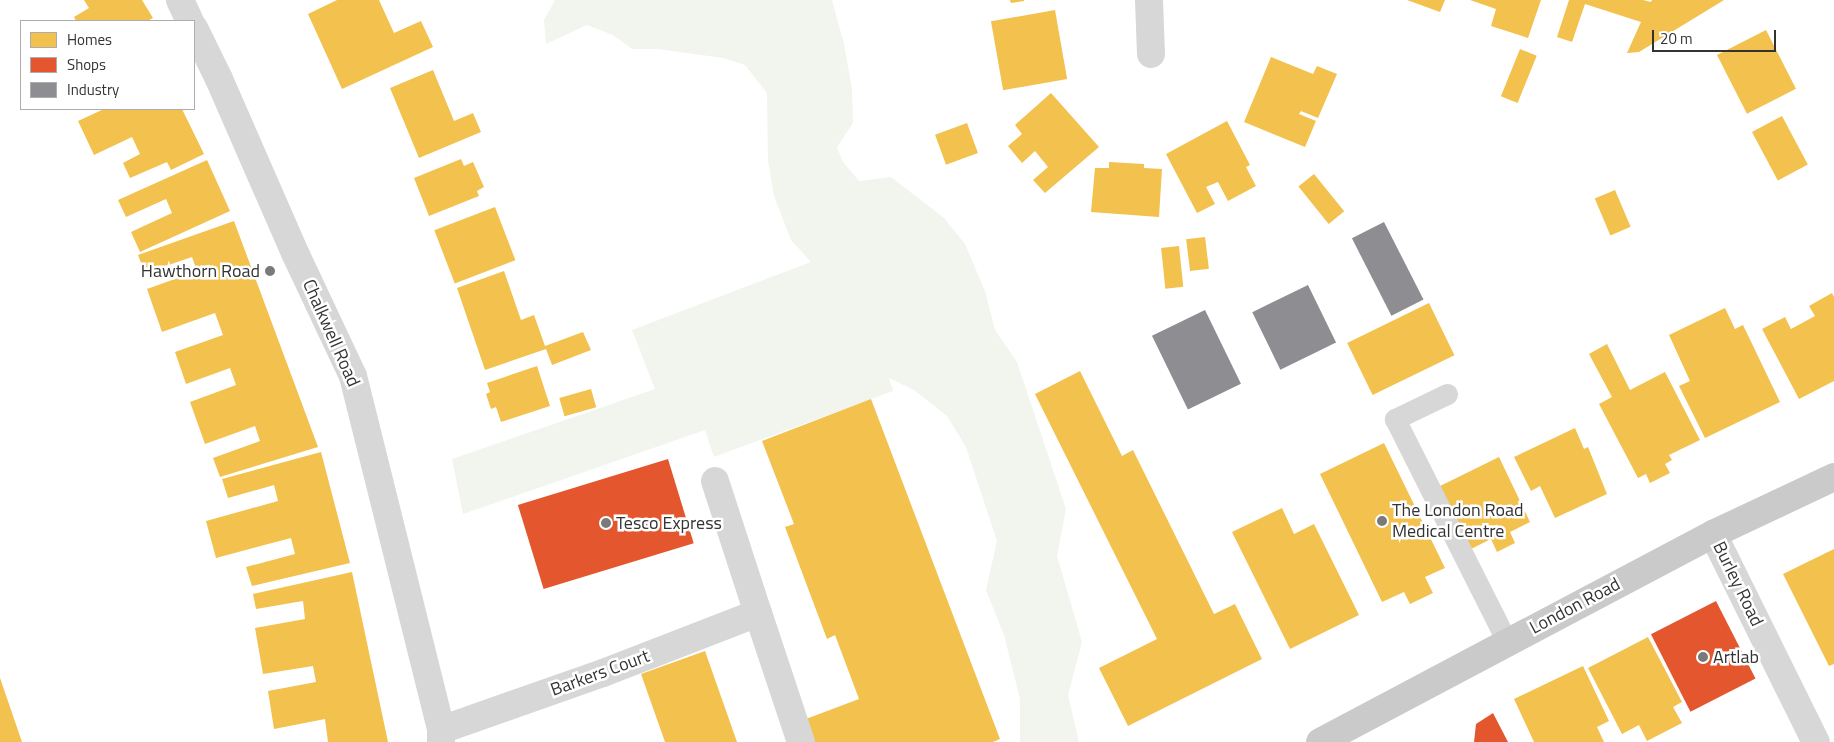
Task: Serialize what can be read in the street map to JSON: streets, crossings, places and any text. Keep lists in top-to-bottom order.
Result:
{
  "streets": {
    "main road": ["London Road"],
    "street": ["Chalkwell Road", "Burley Road", "Barkers Court"]
  },
  "crossings": [
    ["Chalkwell Road", "Barkers Court"],
    ["Burley Road", "London Road"]
  ],
  "places": [
    "Hawthorn Road",
    "The London Road Medical Centre",
    "Tesco Express",
    "Artlab"
  ],
  "legend": ["Homes", "Shops", "Industry"],
  "scale_bar": "20 m"
}
